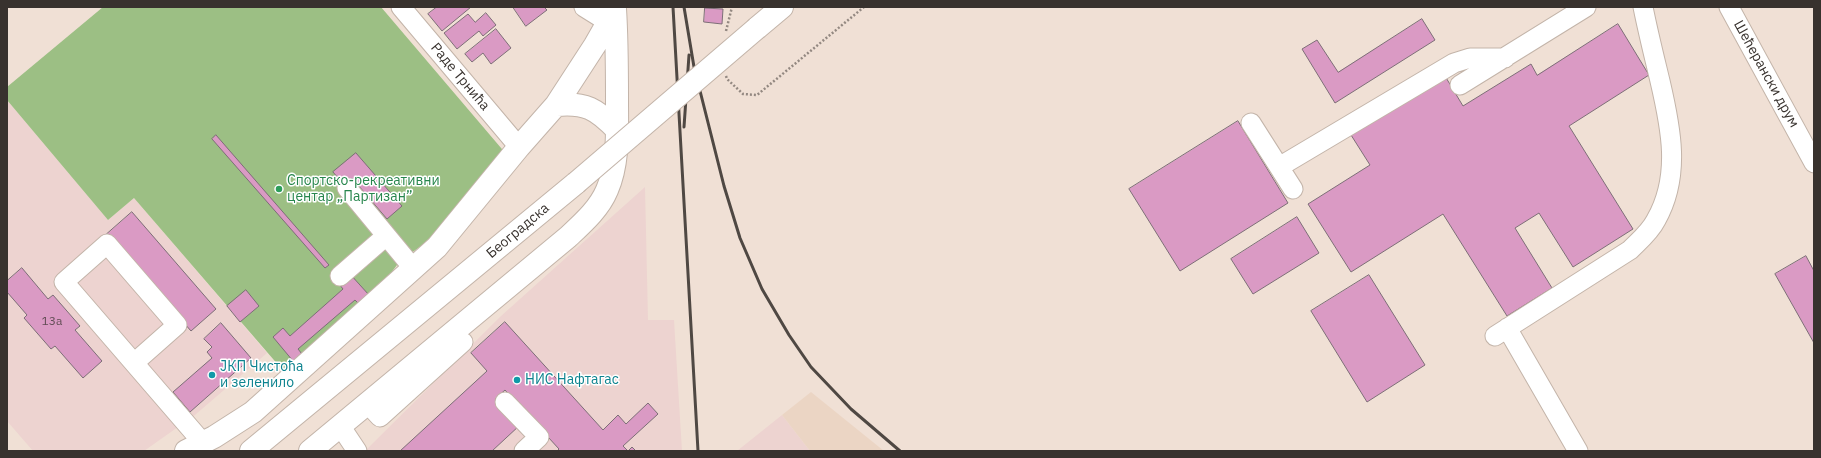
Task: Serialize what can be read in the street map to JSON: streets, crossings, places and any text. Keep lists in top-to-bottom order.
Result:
{
  "streets": {
    "main road": ["Београдска"],
    "street": ["Шећерански друм", "Раде Трнића"]
  },
  "places": ["Спортско-рекреативни центар „Партизан”", "ЈКП Чистоћа и зеленило", "НИС Нафтагас"],
  "house_numbers": ["13a"]
}
